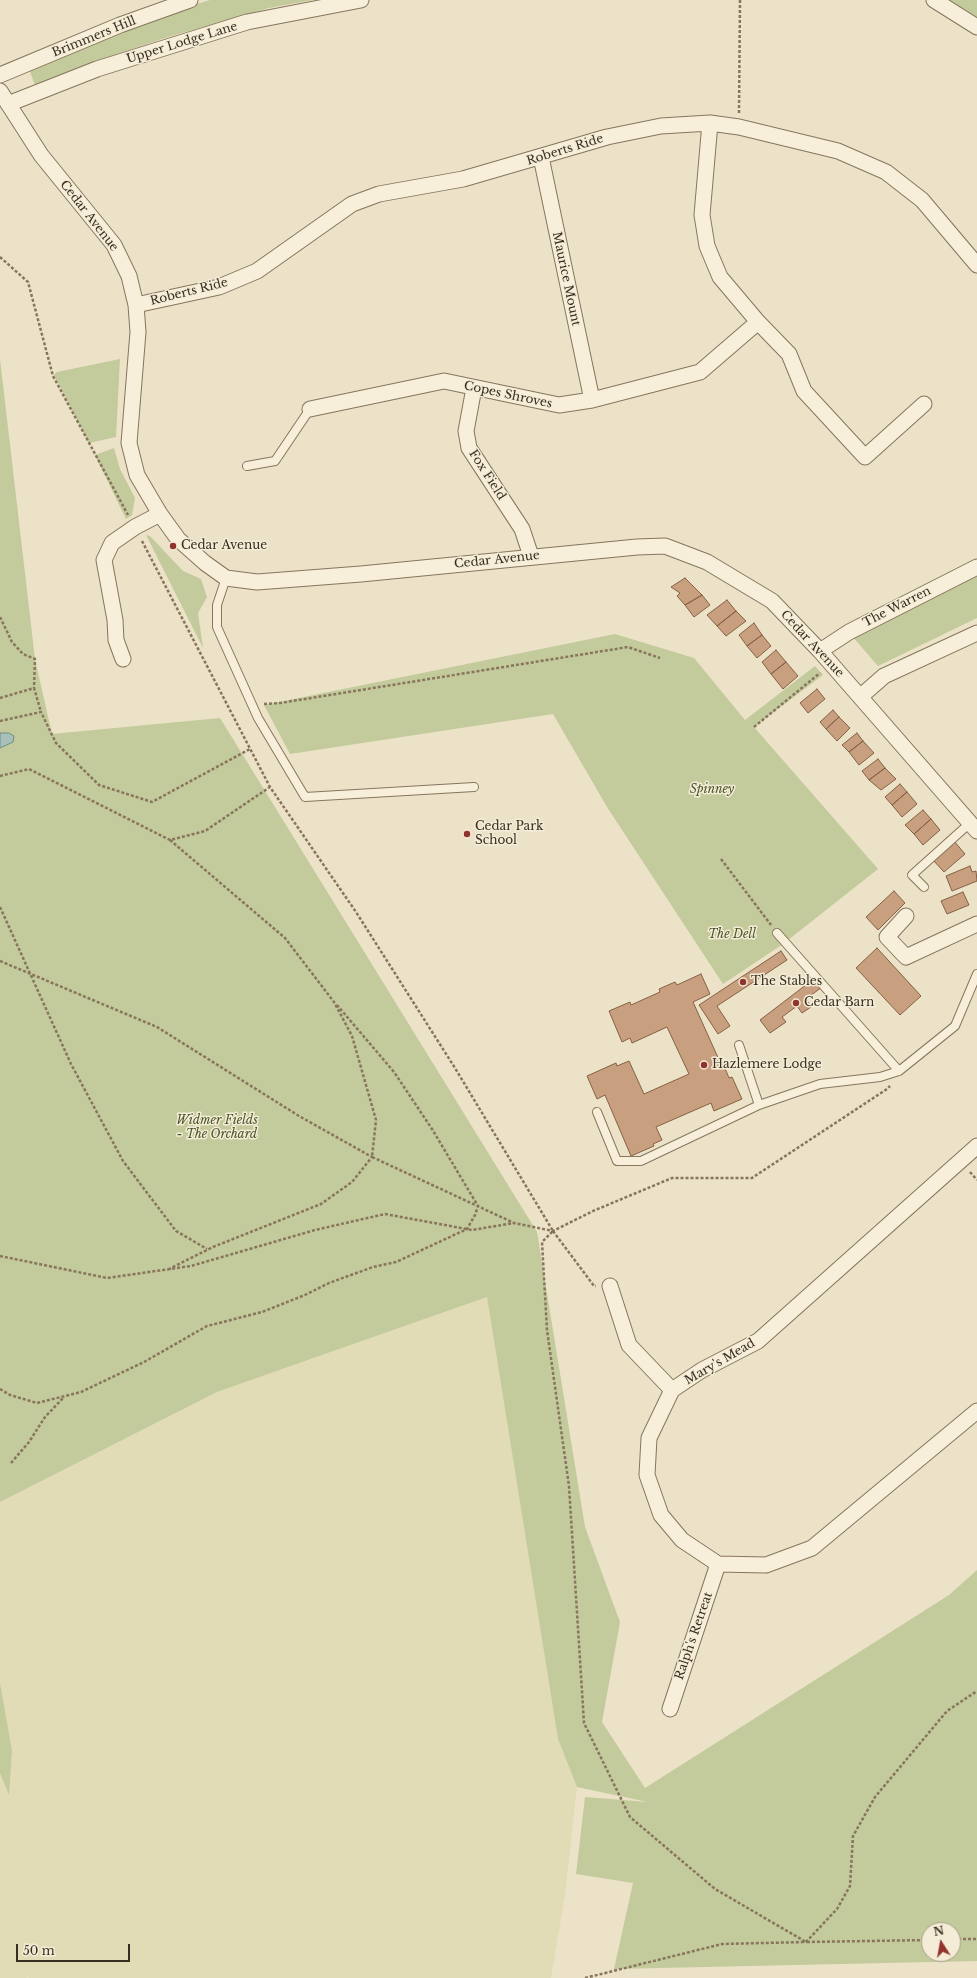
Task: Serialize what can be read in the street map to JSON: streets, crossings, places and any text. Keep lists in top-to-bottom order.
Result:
{
  "streets": {
    "street": [
      "Brimmers Hill",
      "Upper Lodge Lane",
      "Roberts Ride",
      "Cedar Avenue",
      "Maurice Mount",
      "Copes Shroves",
      "Fox Field",
      "The Warren",
      "Mary's Mead",
      "Ralph's Retreat"
    ]
  },
  "crossings": [
    ["Upper Lodge Lane", "Cedar Avenue"],
    ["Roberts Ride", "Cedar Avenue"],
    ["Roberts Ride", "Maurice Mount"],
    ["Cedar Avenue", "Fox Field"],
    ["Cedar Avenue", "The Warren"],
    ["Maurice Mount", "Copes Shroves"],
    ["Copes Shroves", "Fox Field"],
    ["Mary's Mead", "Ralph's Retreat"]
  ],
  "parks": ["Spinney", "The Dell", "Widmer Fields - The Orchard"],
  "places": [
    "Cedar Avenue",
    "Cedar Park School",
    "The Stables",
    "Cedar Barn",
    "Hazlemere Lodge"
  ],
  "scale_bar": "50 m",
  "north": "top"
}
